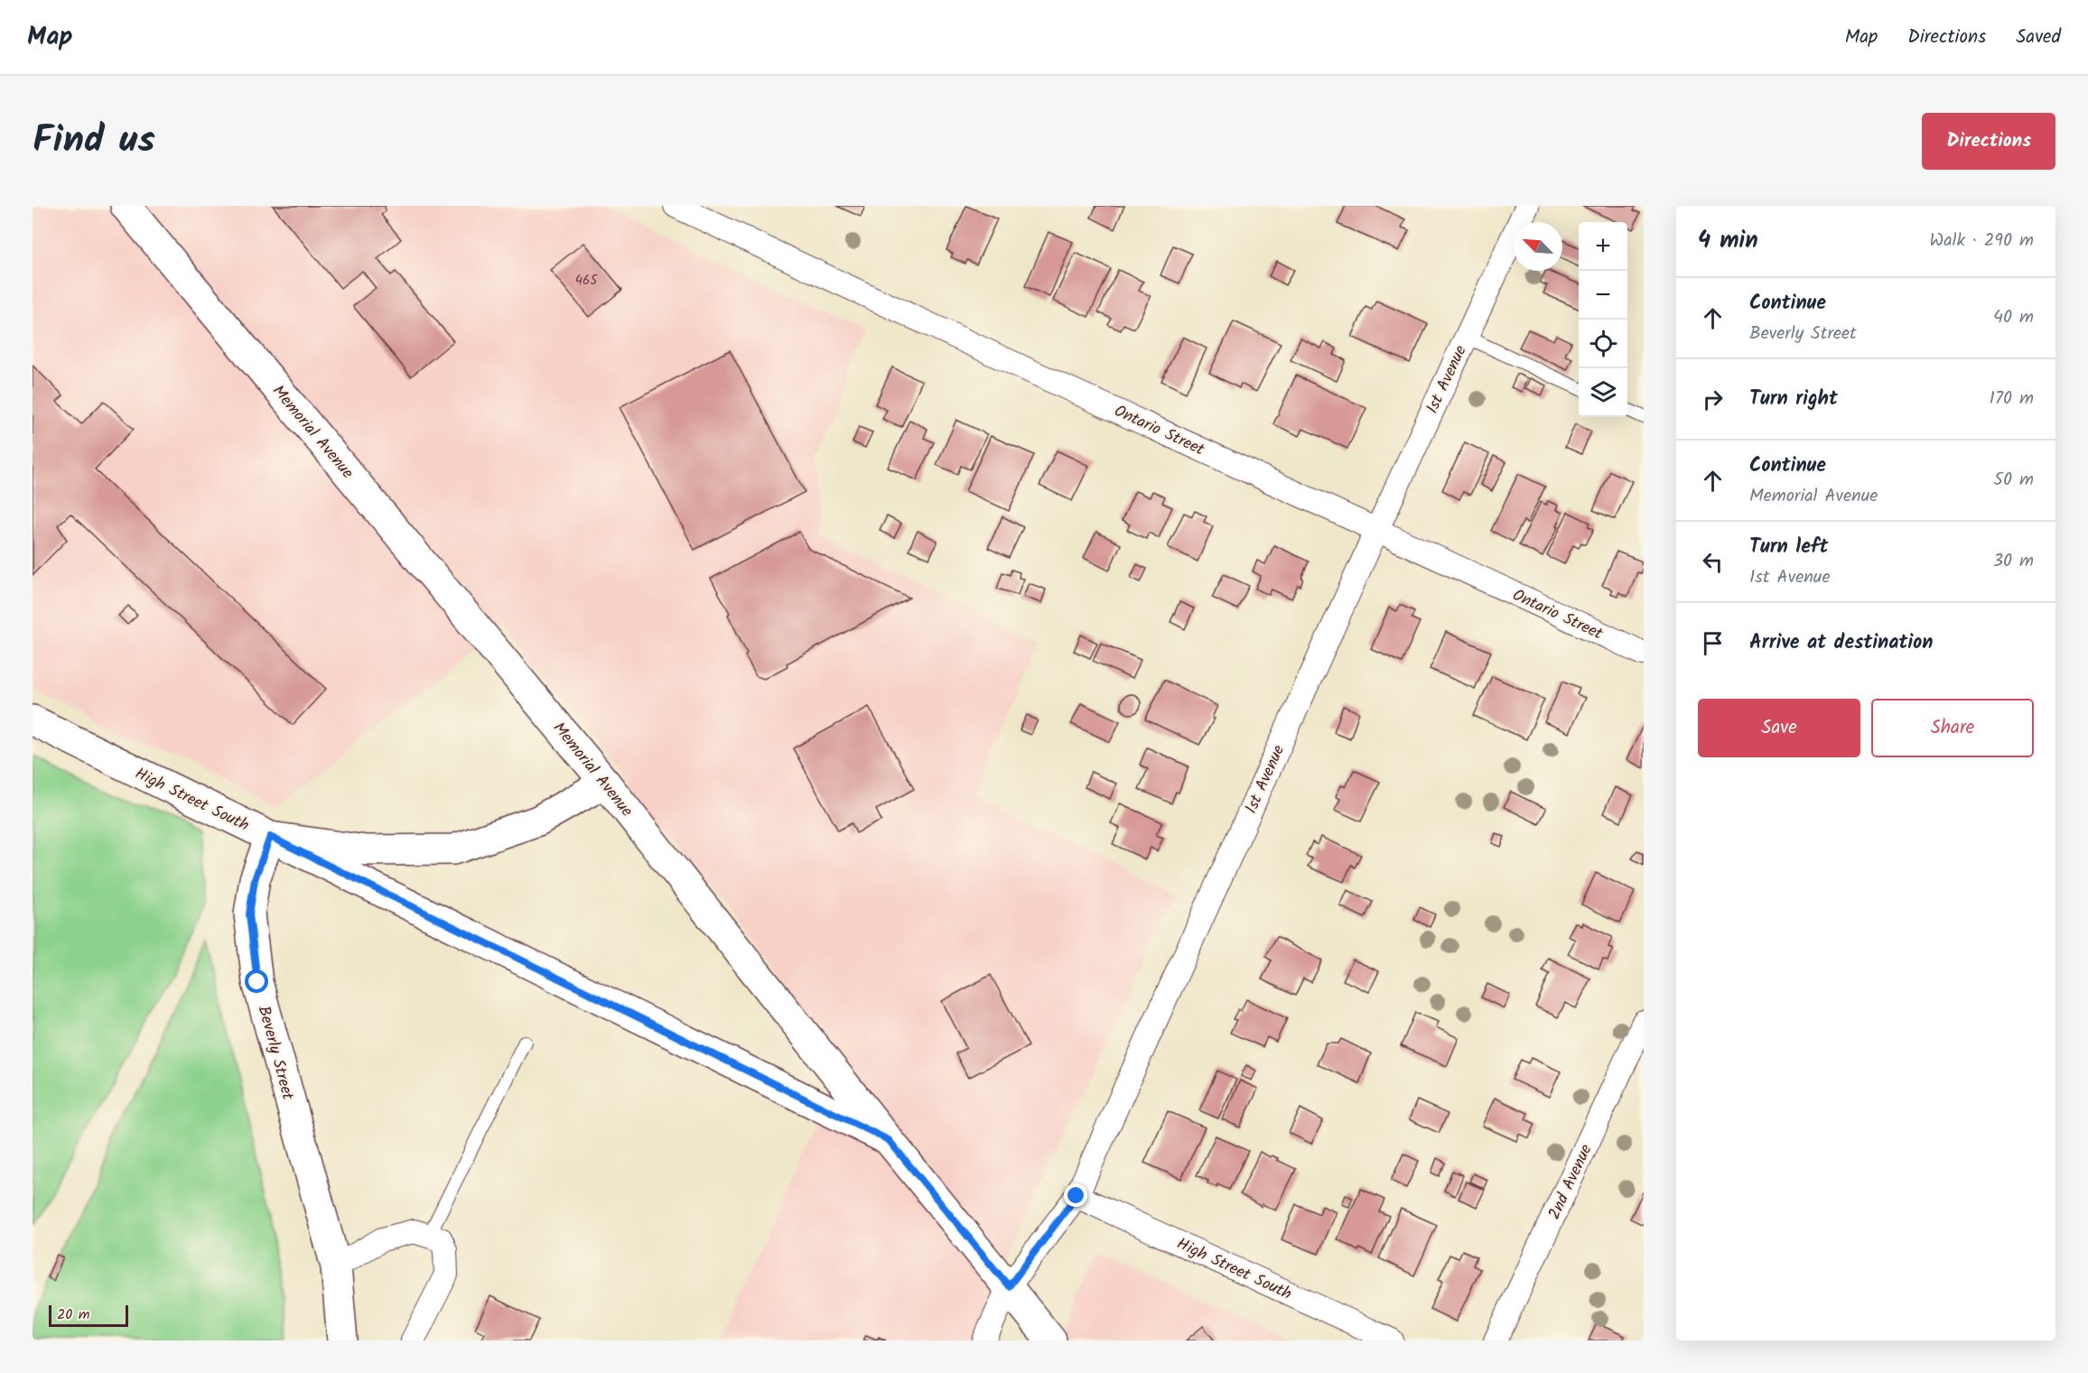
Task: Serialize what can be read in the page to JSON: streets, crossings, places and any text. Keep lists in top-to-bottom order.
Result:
{
  "streets": {
    "main road": ["Memorial Avenue", "High Street South", "Beverly Street"],
    "street": ["1st Avenue", "Ontario Street", "2nd Avenue"]
  },
  "crossings": [
    ["1st Avenue", "Ontario Street"],
    ["1st Avenue", "Memorial Avenue"],
    ["1st Avenue", "High Street South"],
    ["Memorial Avenue", "High Street South"],
    ["High Street South", "Beverly Street"]
  ],
  "house_numbers": ["465"],
  "scale_bar": "20 m",
  "north": "top left",
  "page": {
    "header": "Map",
    "nav": ["Map", "Directions", "Saved"],
    "title": "Find us",
    "buttons": [
      "Directions",
      ["Save", "Share"]
    ],
    "heading": ["4 min", "Walk · 290 m"],
    "map_buttons": ["+", "−"],
    "list": [
      ["Continue", "Beverly Street", "40 m"],
      ["Turn right", "170 m"],
      ["Continue", "Memorial Avenue", "50 m"],
      ["Turn left", "1st Avenue", "30 m"],
      "Arrive at destination"
    ],
    "scale": "20 m"
  }
}
